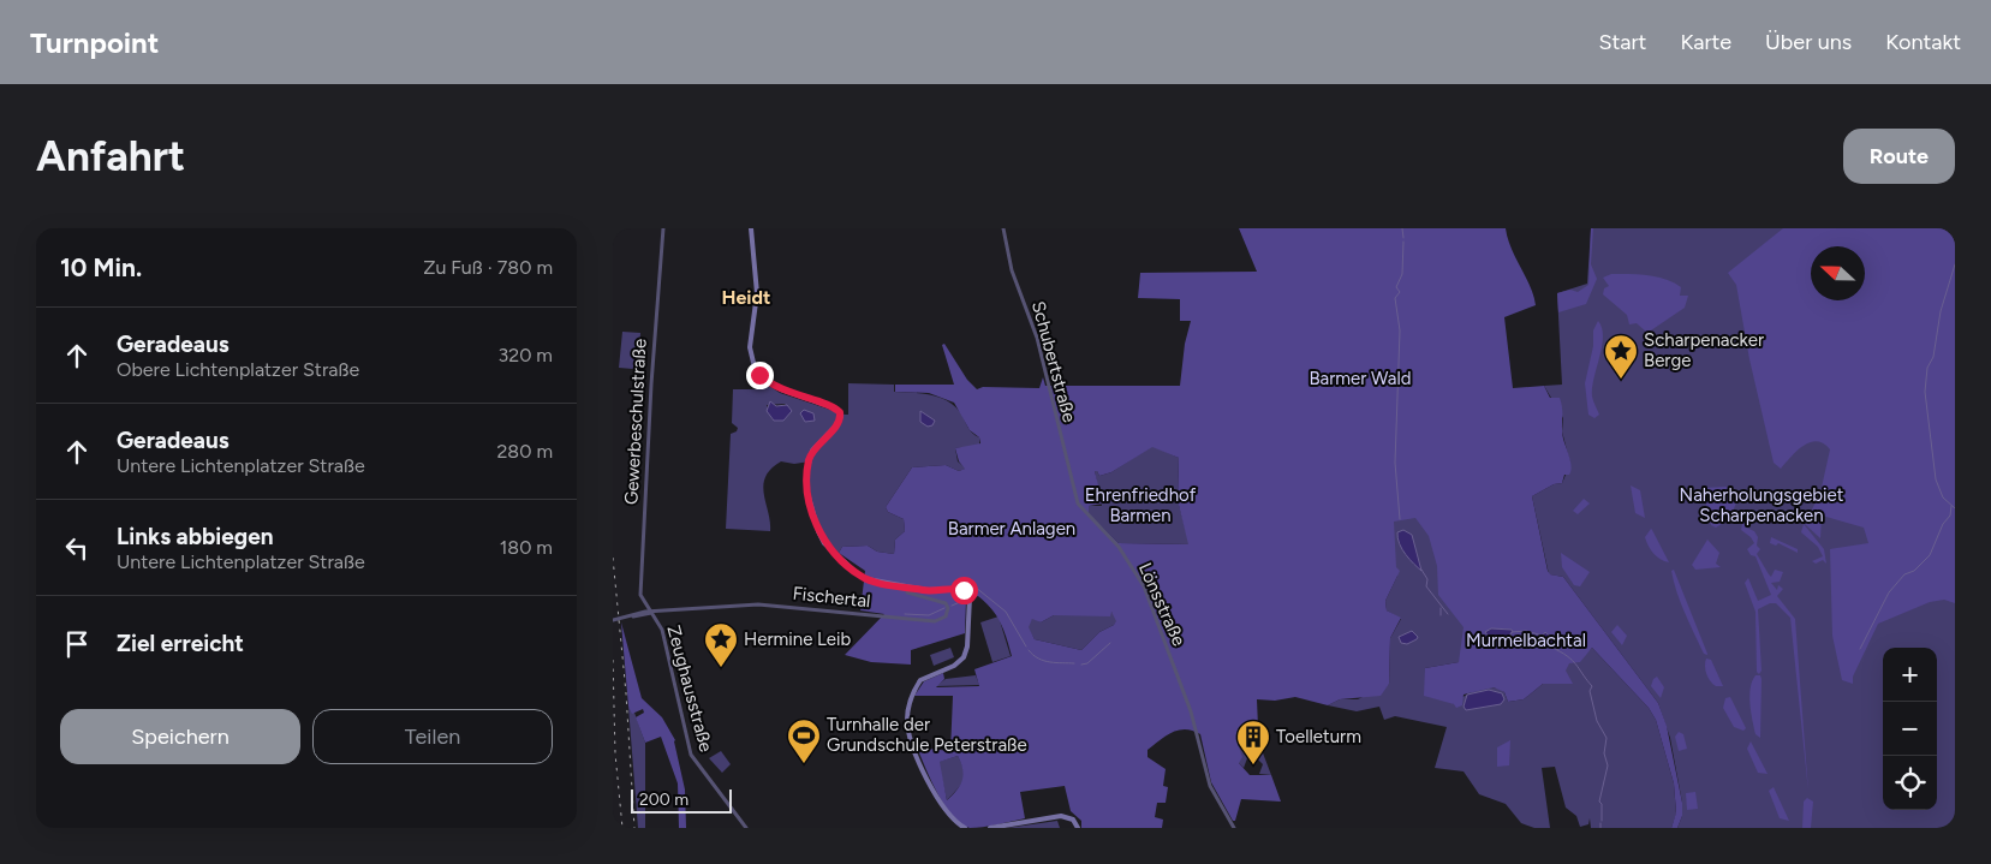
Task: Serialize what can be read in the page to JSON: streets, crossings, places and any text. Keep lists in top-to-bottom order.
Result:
{
  "streets": {
    "street": [
      "Schubertstraße",
      "Gewerbeschulstraße",
      "Fischertal",
      "Lönsstraße",
      "Zeughausstraße"
    ]
  },
  "crossings": [
    ["Schubertstraße", "Lönsstraße"],
    ["Fischertal", "Zeughausstraße"]
  ],
  "districts": ["Heidt"],
  "parks": [
    "Barmer Wald",
    "Ehrenfriedhof Barmen",
    "Naherholungsgebiet Scharpenacken",
    "Barmer Anlagen",
    "Murmelbachtal"
  ],
  "places": {
    "place": ["Scharpenacker Berge", "Hermine Leib"],
    "sports": ["Turnhalle der Grundschule Peterstraße"],
    "building": ["Toelleturm"]
  },
  "scale_bar": "200 m",
  "north": "left",
  "page": {
    "header": "Turnpoint",
    "nav": [
      "Start",
      "Karte",
      "Über uns",
      "Kontakt"
    ],
    "buttons": [
      "Route",
      ["Speichern", "Teilen"]
    ],
    "title": "Anfahrt",
    "heading": ["10 Min.", "Zu Fuß · 780 m"],
    "list": [
      ["Geradeaus", "Obere Lichtenplatzer Straße", "320 m"],
      ["Geradeaus", "Untere Lichtenplatzer Straße", "280 m"],
      ["Links abbiegen", "Untere Lichtenplatzer Straße", "180 m"],
      "Ziel erreicht"
    ],
    "map_buttons": ["+", "−"],
    "scale": "200 m"
  }
}
